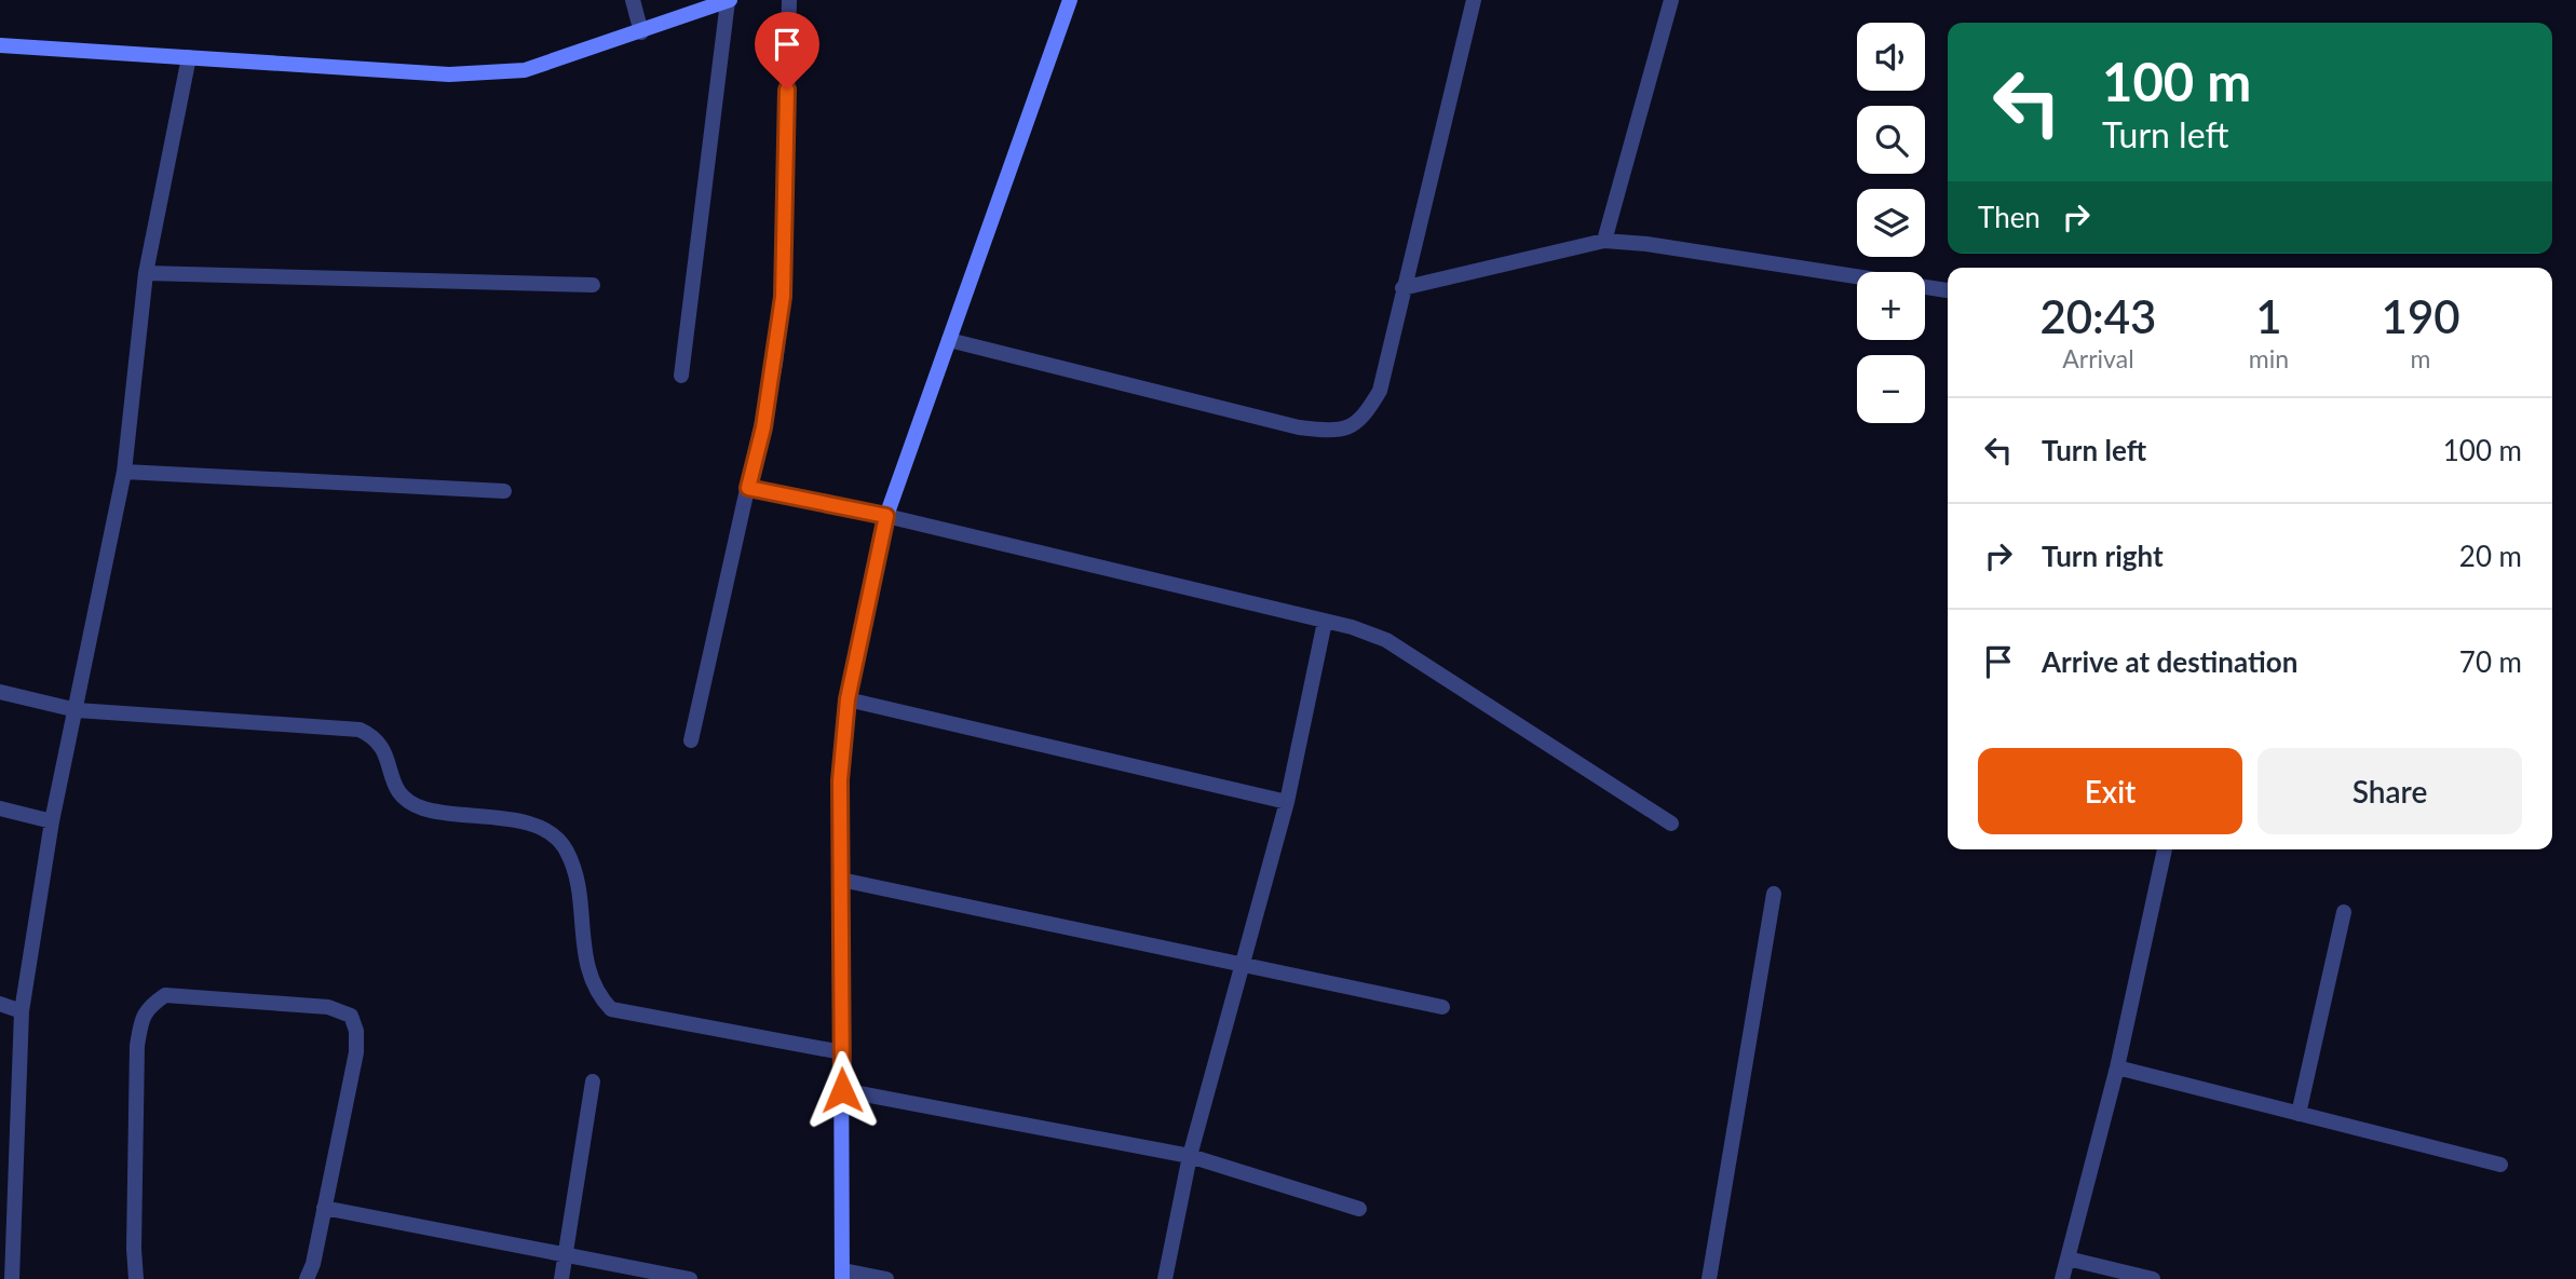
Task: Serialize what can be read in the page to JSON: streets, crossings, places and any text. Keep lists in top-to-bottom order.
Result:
{
  "page": {
    "map_buttons": ["+", "−"],
    "turn": ["100 m", "Turn left"],
    "then": "Then",
    "eta": [
      "20:43",
      "Arrival",
      "1",
      "min",
      "190",
      "m"
    ],
    "list": [
      {
        "name": "Turn left",
        "value": "100 m"
      },
      {
        "name": "Turn right",
        "value": "20 m"
      },
      {
        "name": "Arrive at destination",
        "value": "70 m"
      }
    ],
    "buttons": ["Exit", "Share"]
  }
}
